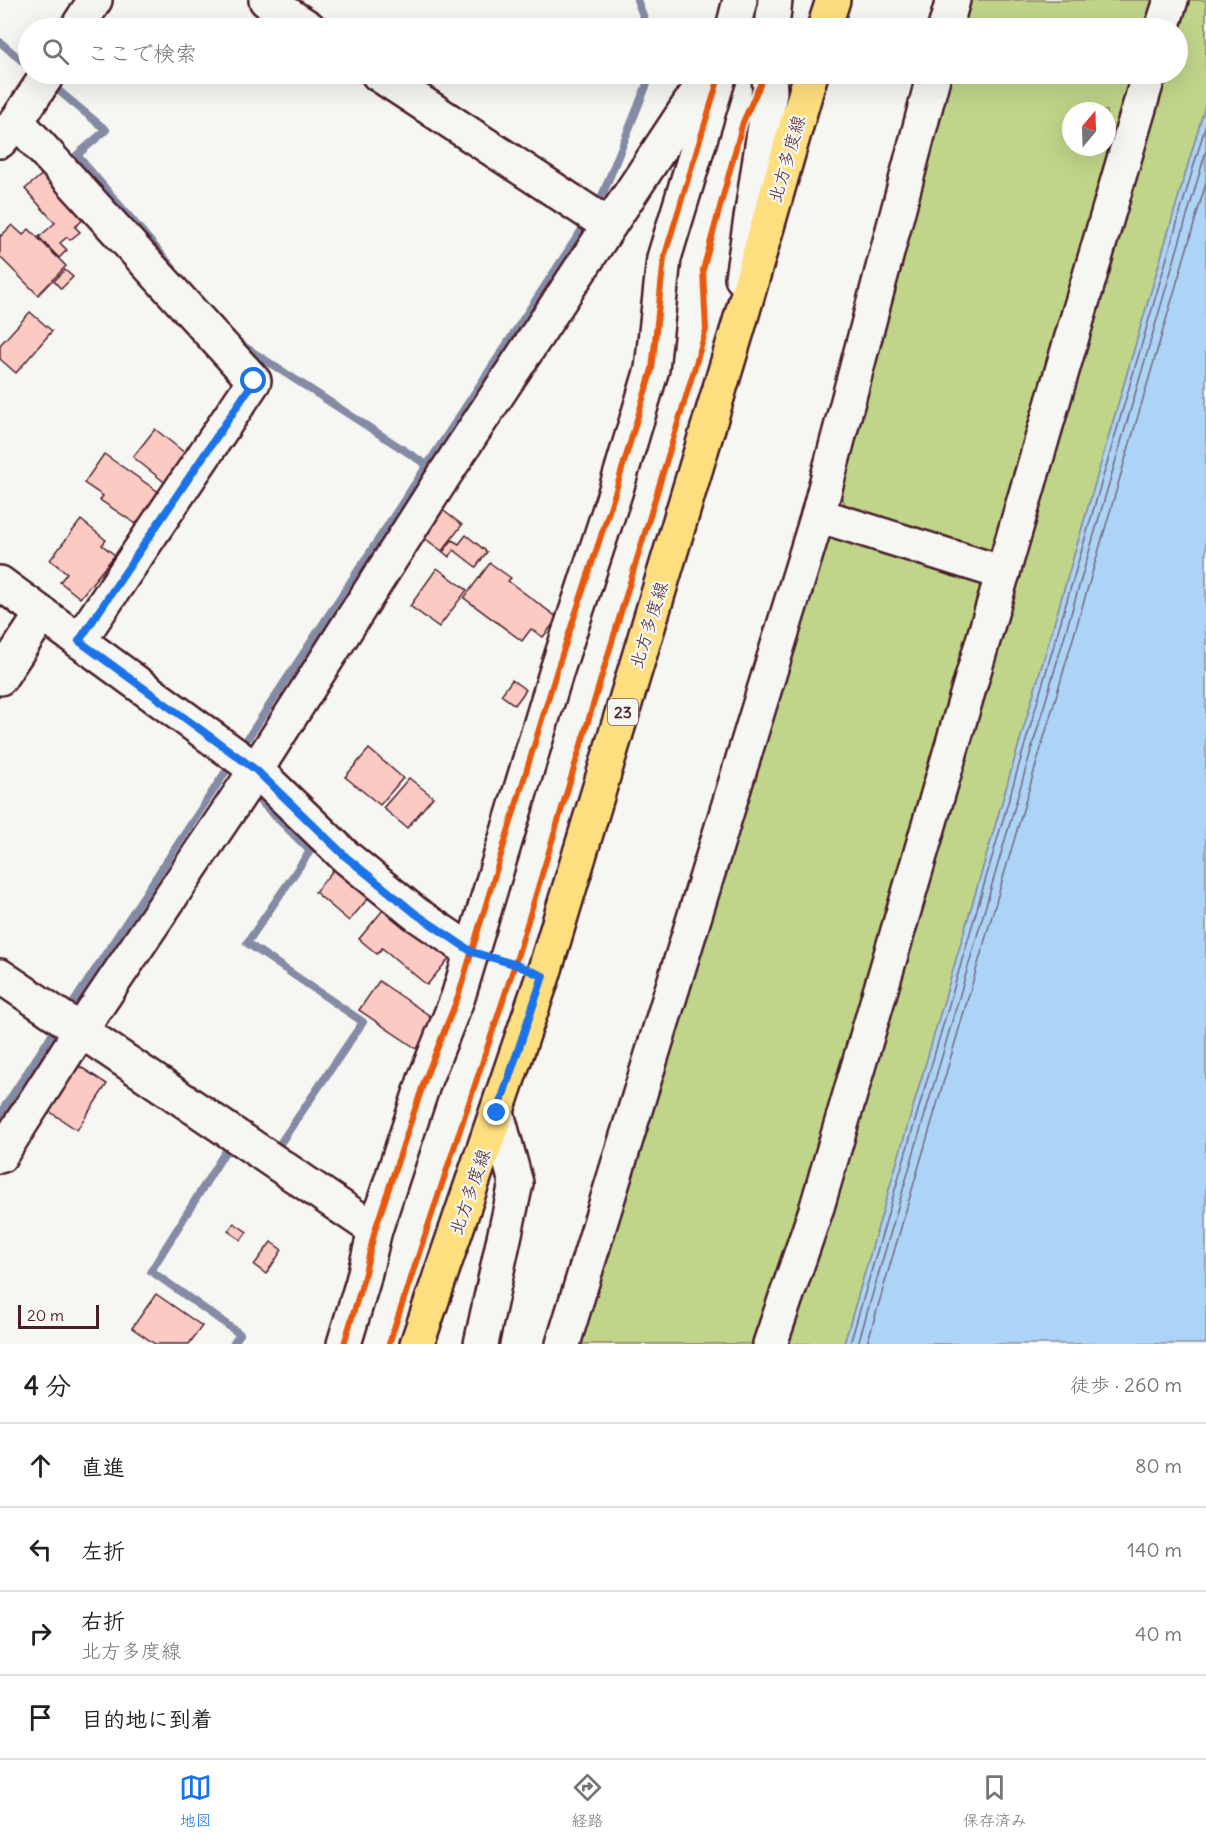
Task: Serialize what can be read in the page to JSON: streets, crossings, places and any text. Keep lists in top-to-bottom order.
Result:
{
  "streets": {
    "main road": ["北方多度線", "23"]
  },
  "scale_bar": "20 m",
  "north": "top",
  "page": {
    "search": "ここで検索",
    "scale": "20 m",
    "heading": ["4 分", "徒歩 · 260 m"],
    "list": [
      ["直進", "80 m"],
      ["左折", "140 m"],
      ["右折", "北方多度線", "40 m"],
      "目的地に到着"
    ],
    "nav": ["地図", "経路", "保存済み"]
  }
}
